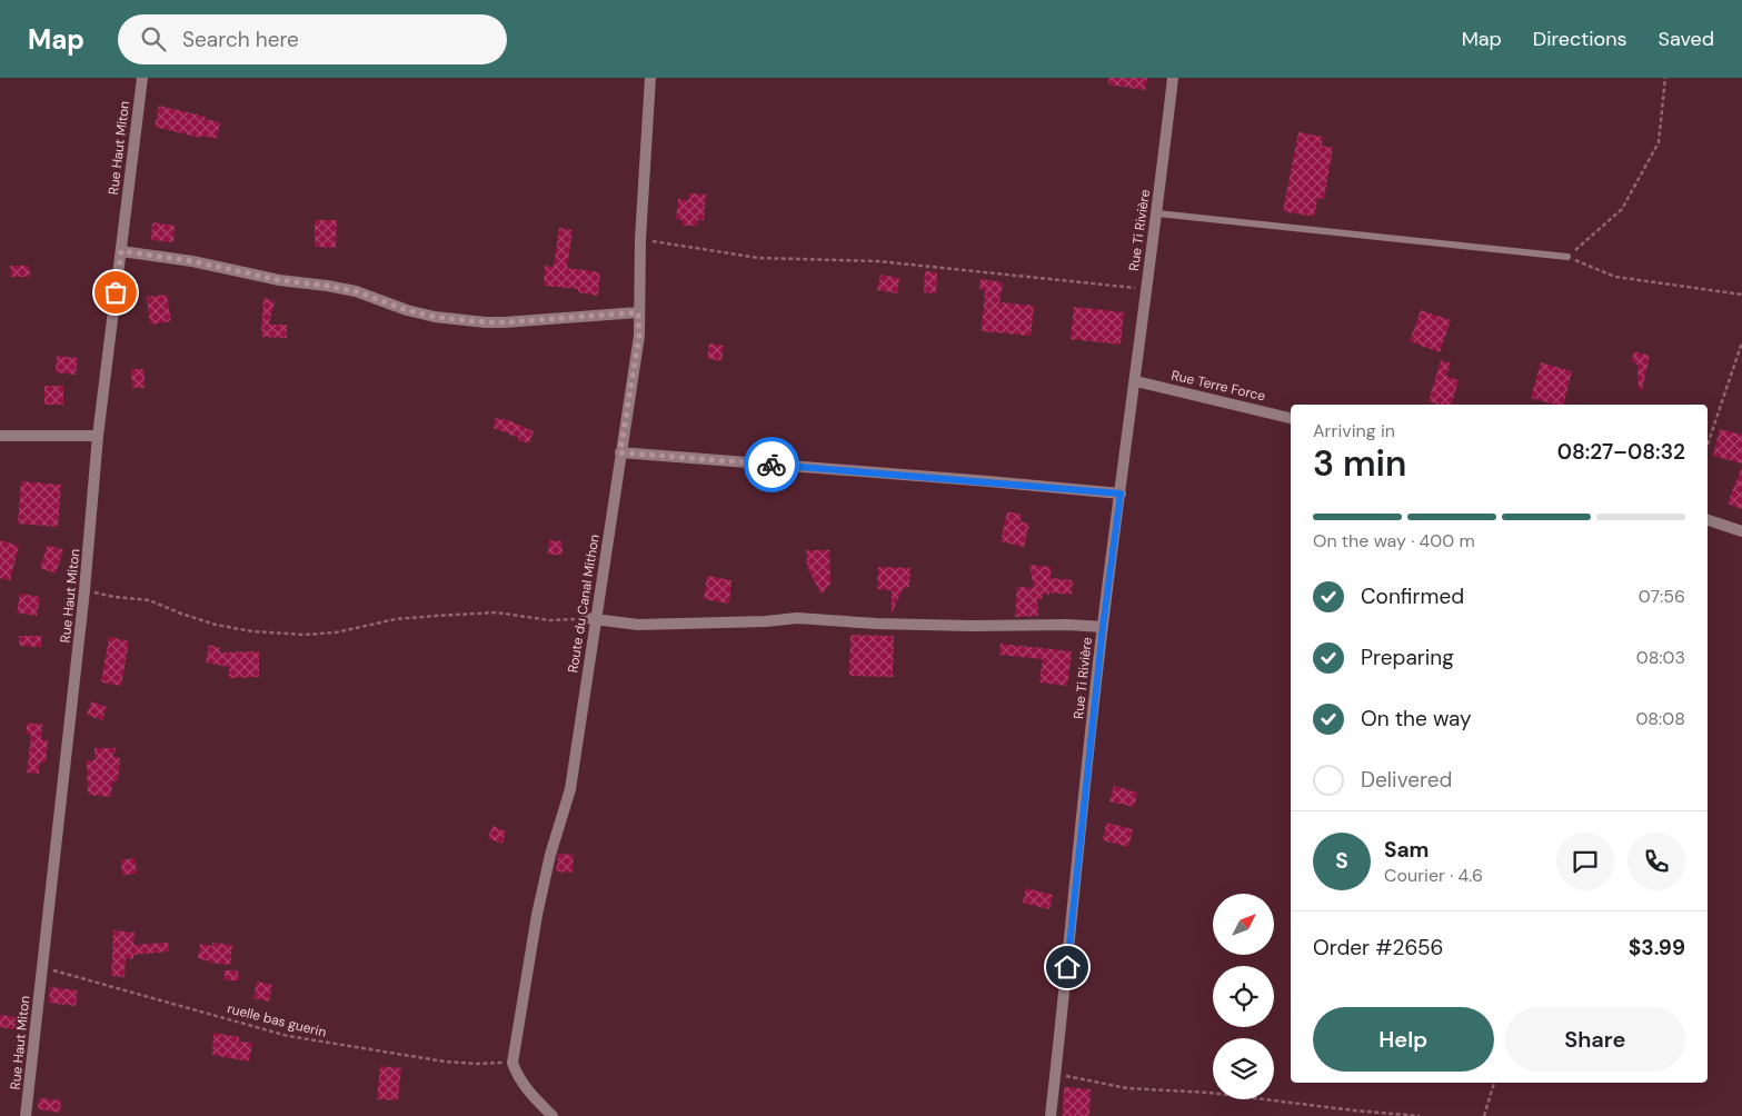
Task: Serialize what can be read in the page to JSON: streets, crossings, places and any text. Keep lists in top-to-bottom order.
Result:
{
  "streets": {
    "street": [
      "Rue Haut Miton",
      "Rue Ti Rivière",
      "Rue Terre Force",
      "Route du Canal Mithon"
    ],
    "path": ["ruelle bas guerin"]
  },
  "crossings": [
    ["Rue Haut Miton", "ruelle bas guerin"],
    ["Rue Ti Rivière", "Rue Terre Force"],
    ["Route du Canal Mithon", "ruelle bas guerin"]
  ],
  "north": "top right",
  "page": {
    "header": "Map",
    "search": "Search here",
    "nav": ["Map", "Directions", "Saved"],
    "heading": ["3 min", "Arriving in", "08:27–08:32"],
    "panel": [
      "Sam",
      "Courier · 4.6",
      "Order #2656",
      "$3.99"
    ],
    "bar": "On the way · 400 m",
    "list": [
      ["Confirmed", "07:56"],
      ["Preparing", "08:03"],
      ["On the way", "08:08"],
      "Delivered"
    ],
    "round": "S",
    "buttons": ["Help", "Share"]
  }
}
